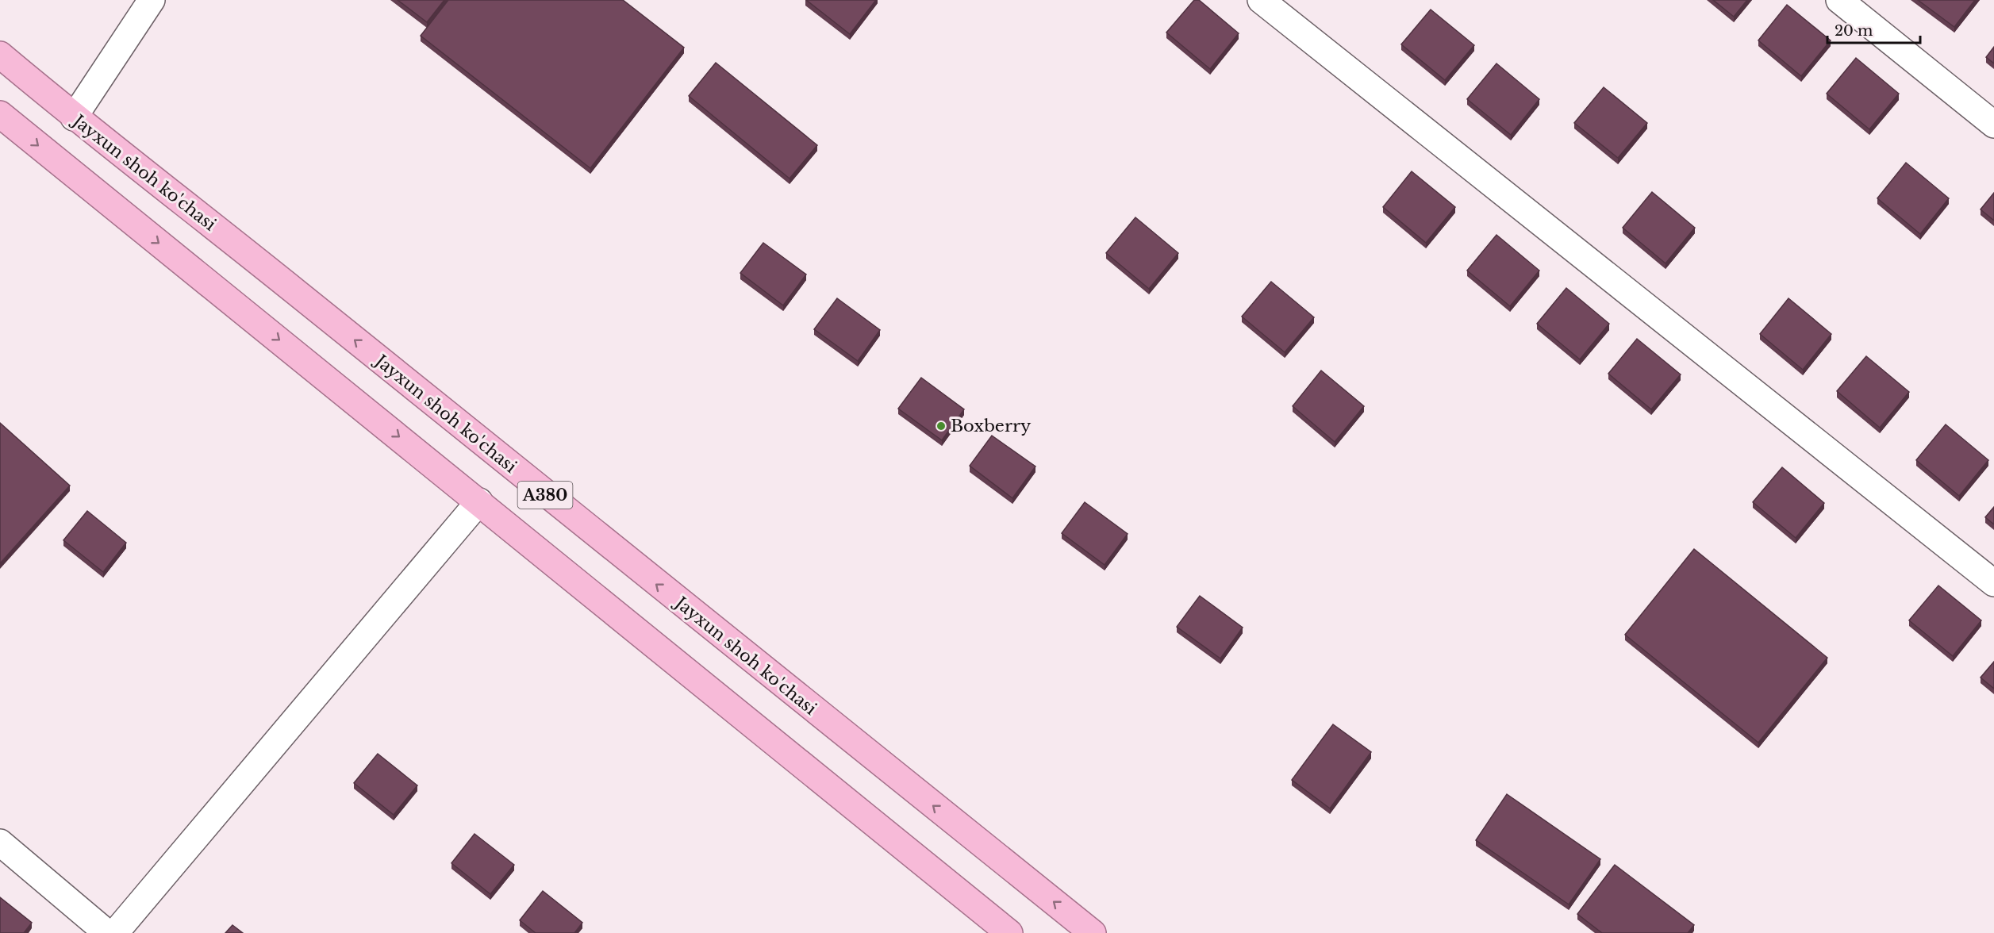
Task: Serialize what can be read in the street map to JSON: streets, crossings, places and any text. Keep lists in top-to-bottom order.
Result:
{
  "streets": {
    "highway": ["Jayxun shoh ko'chasi", "A380"]
  },
  "places": ["Boxberry"],
  "scale_bar": "20 m"
}
